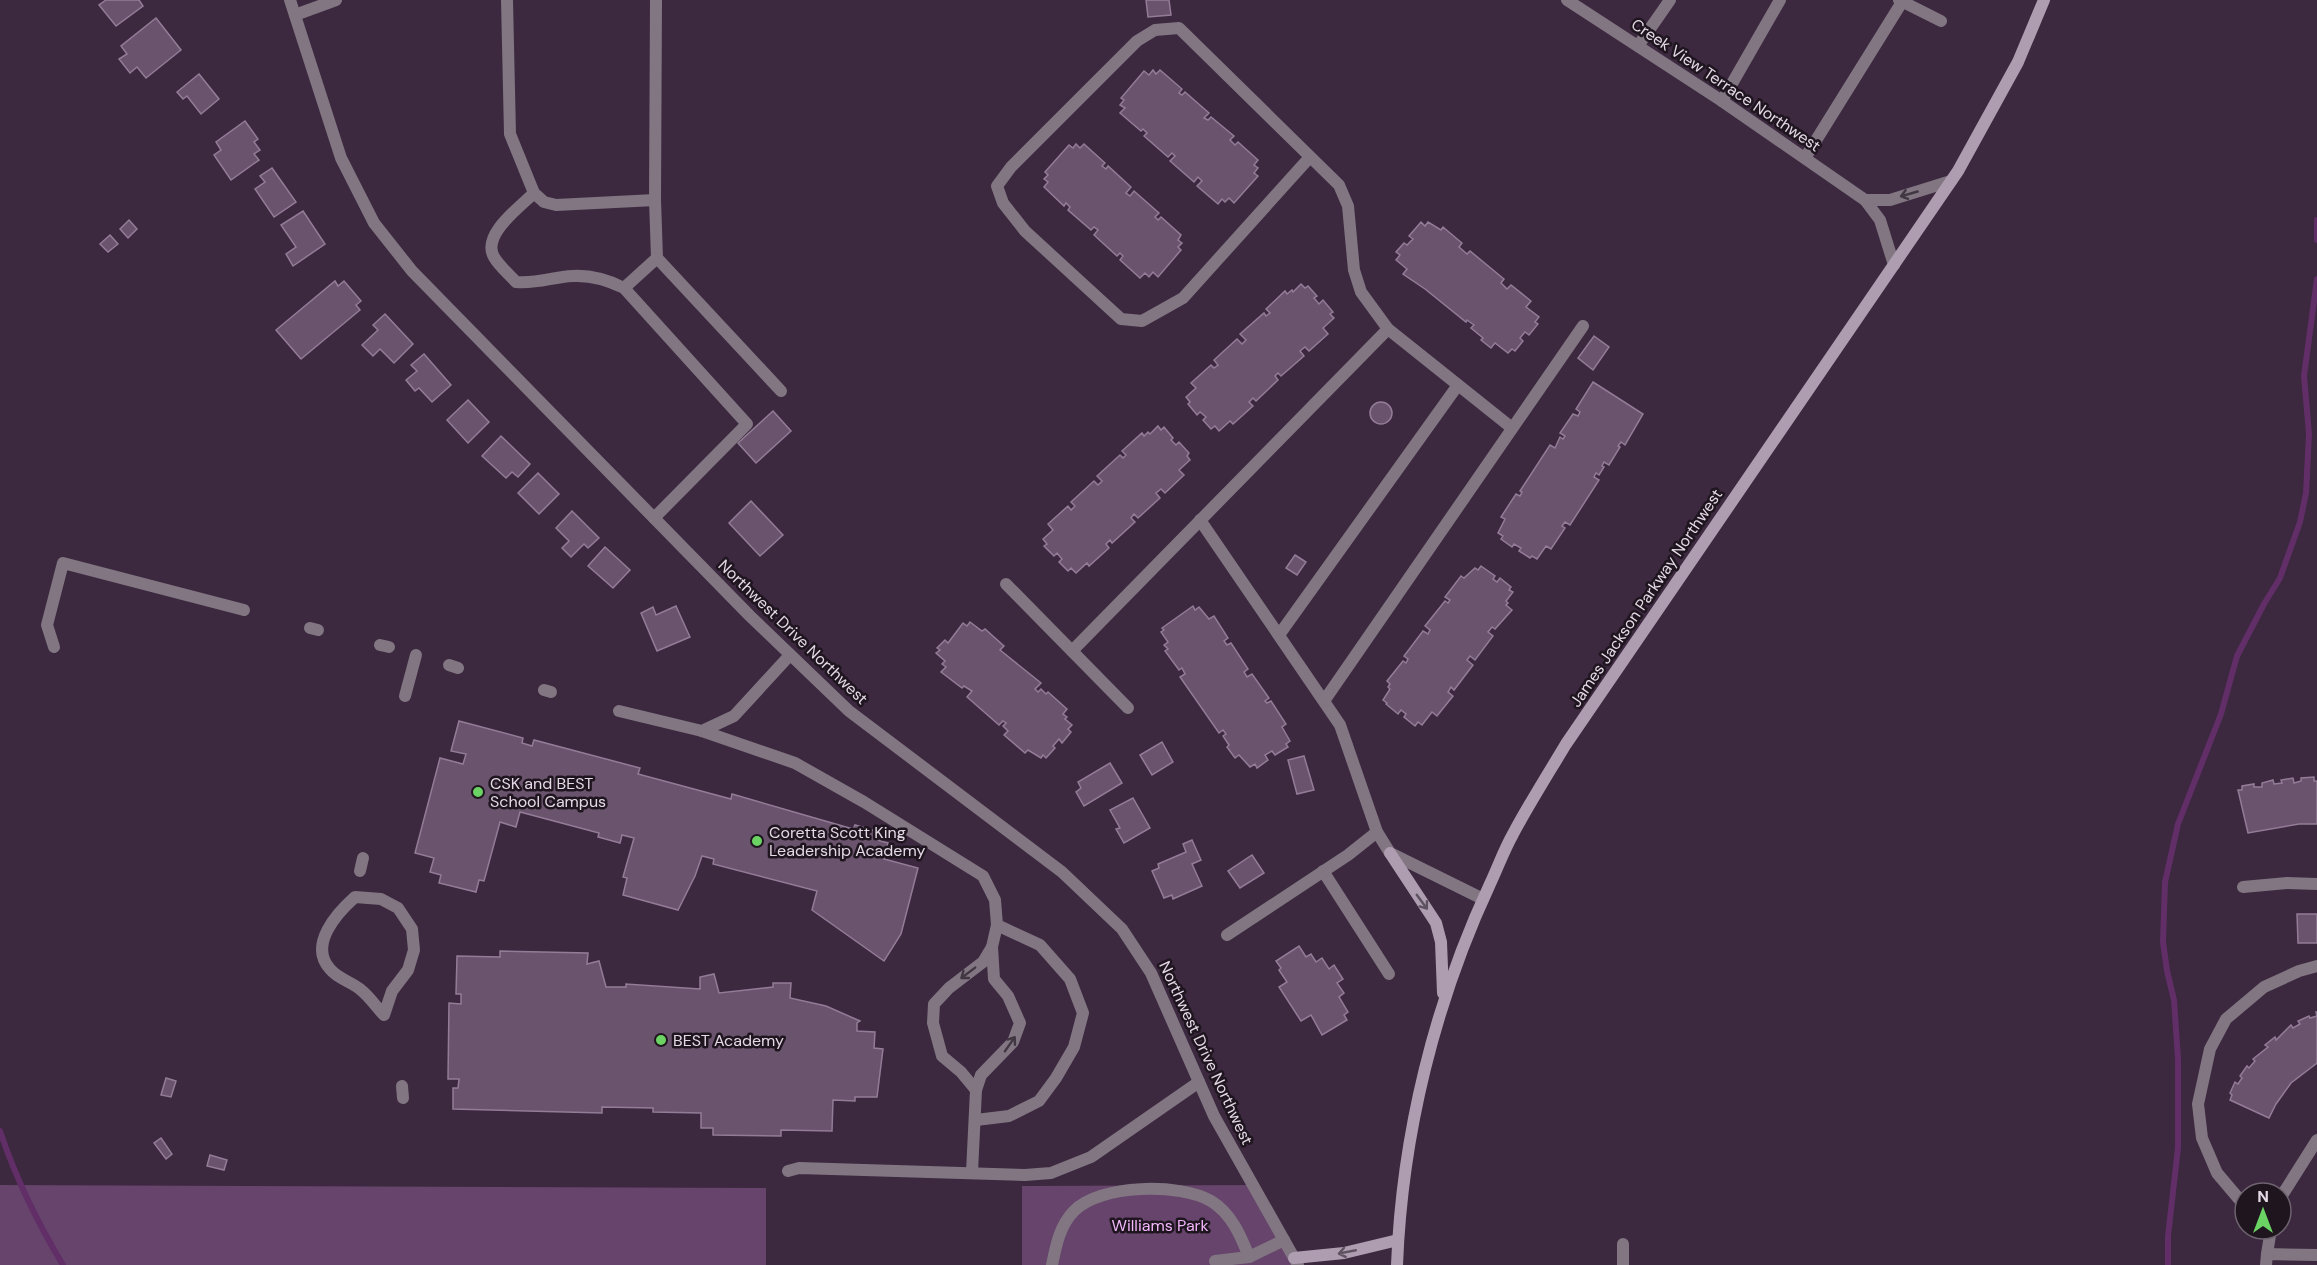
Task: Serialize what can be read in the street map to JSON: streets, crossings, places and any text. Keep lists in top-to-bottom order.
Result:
{
  "streets": {
    "main road": ["James Jackson Parkway Northwest"],
    "street": ["Creek View Terrace Northwest", "Northwest Drive Northwest"]
  },
  "crossings": [
    ["Creek View Terrace Northwest", "James Jackson Parkway Northwest"]
  ],
  "parks": ["Williams Park"],
  "places": ["CSK and BEST School Campus", "Coretta Scott King Leadership Academy", "BEST Academy"],
  "north": "top"
}
